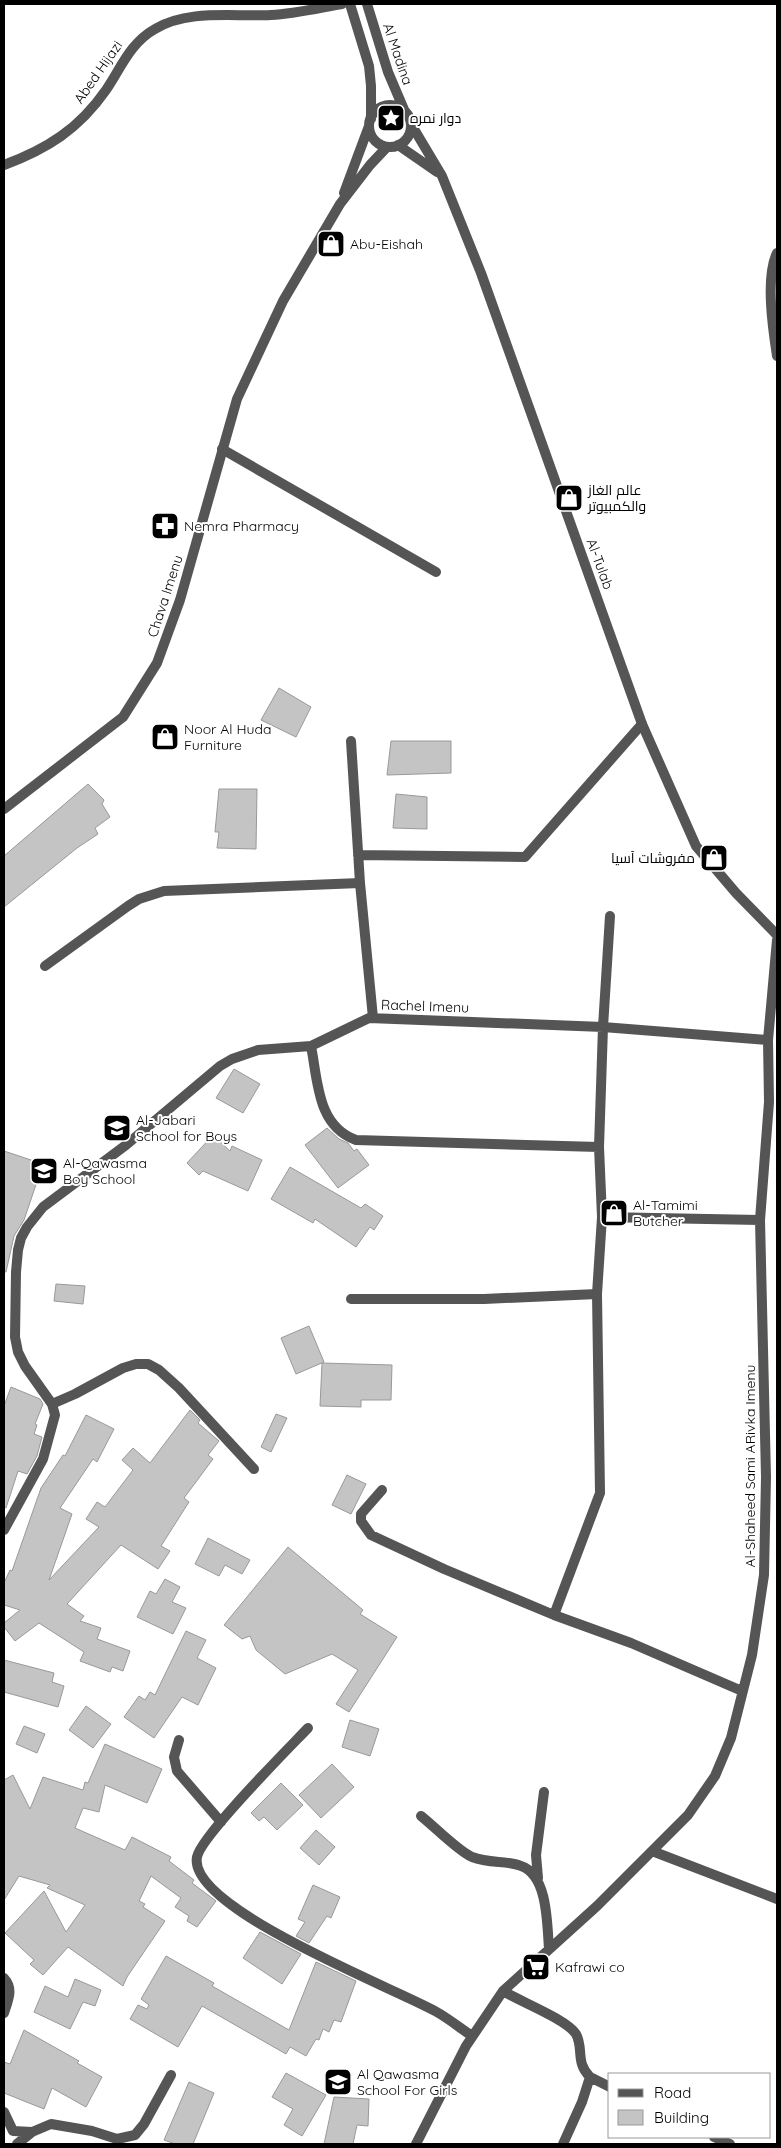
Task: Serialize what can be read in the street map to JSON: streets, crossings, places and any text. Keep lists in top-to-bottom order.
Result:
{
  "streets": {
    "street": [
      "Al Madina",
      "Abed Hijazi",
      "Al-Tulab",
      "Chava Imenu",
      "Rachel Imenu",
      "Al-Shaheed Sami ARivka Imenu"
    ]
  },
  "crossings": [
    ["Al Madina", "Al-Tulab"],
    ["Rachel Imenu", "Al-Shaheed Sami ARivka Imenu"]
  ],
  "places": {
    "place": ["دوار نمره"],
    "shop": [
      "Abu-Eishah",
      "عالم الغاز والكمبيوتر",
      "Noor Al Huda Furniture",
      "مفروشات آسيا",
      "Al-Tamimi Butcher"
    ],
    "pharmacy": ["Nemra Pharmacy"],
    "school or university": ["Al-Jabari School for Boys", "Al-Qawasma Boy School", "Al Qawasma School For Girls"],
    "supermarket": ["Kafrawi co"]
  },
  "legend": ["Road", "Building"]
}
